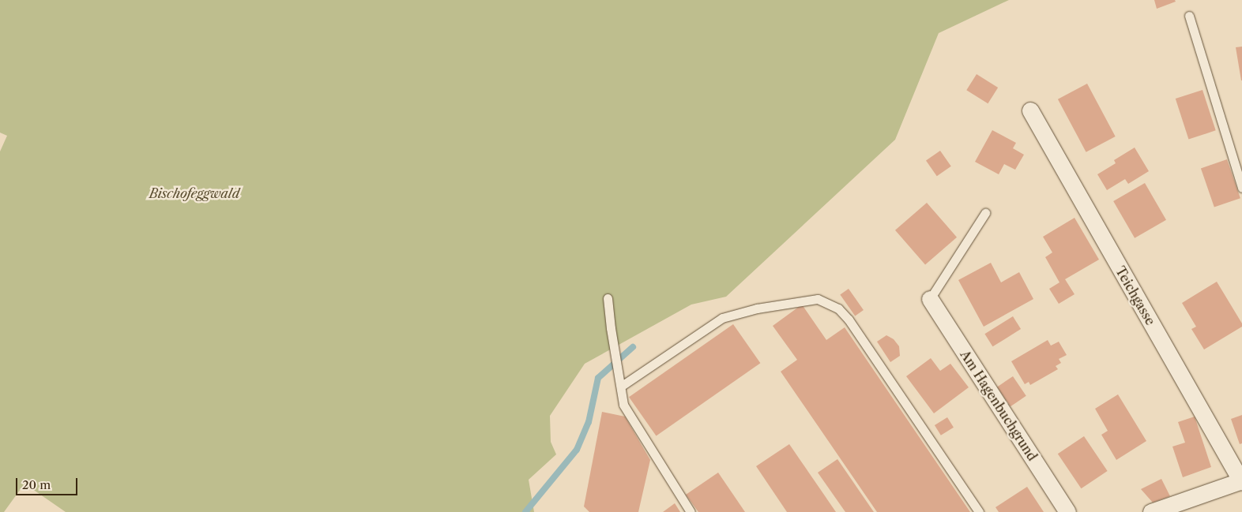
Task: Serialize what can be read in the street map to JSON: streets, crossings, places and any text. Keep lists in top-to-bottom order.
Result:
{
  "streets": {
    "street": ["Teichgasse", "Am Hagenbuchgrund"]
  },
  "parks": ["Bischofeggwald"],
  "scale_bar": "20 m"
}
